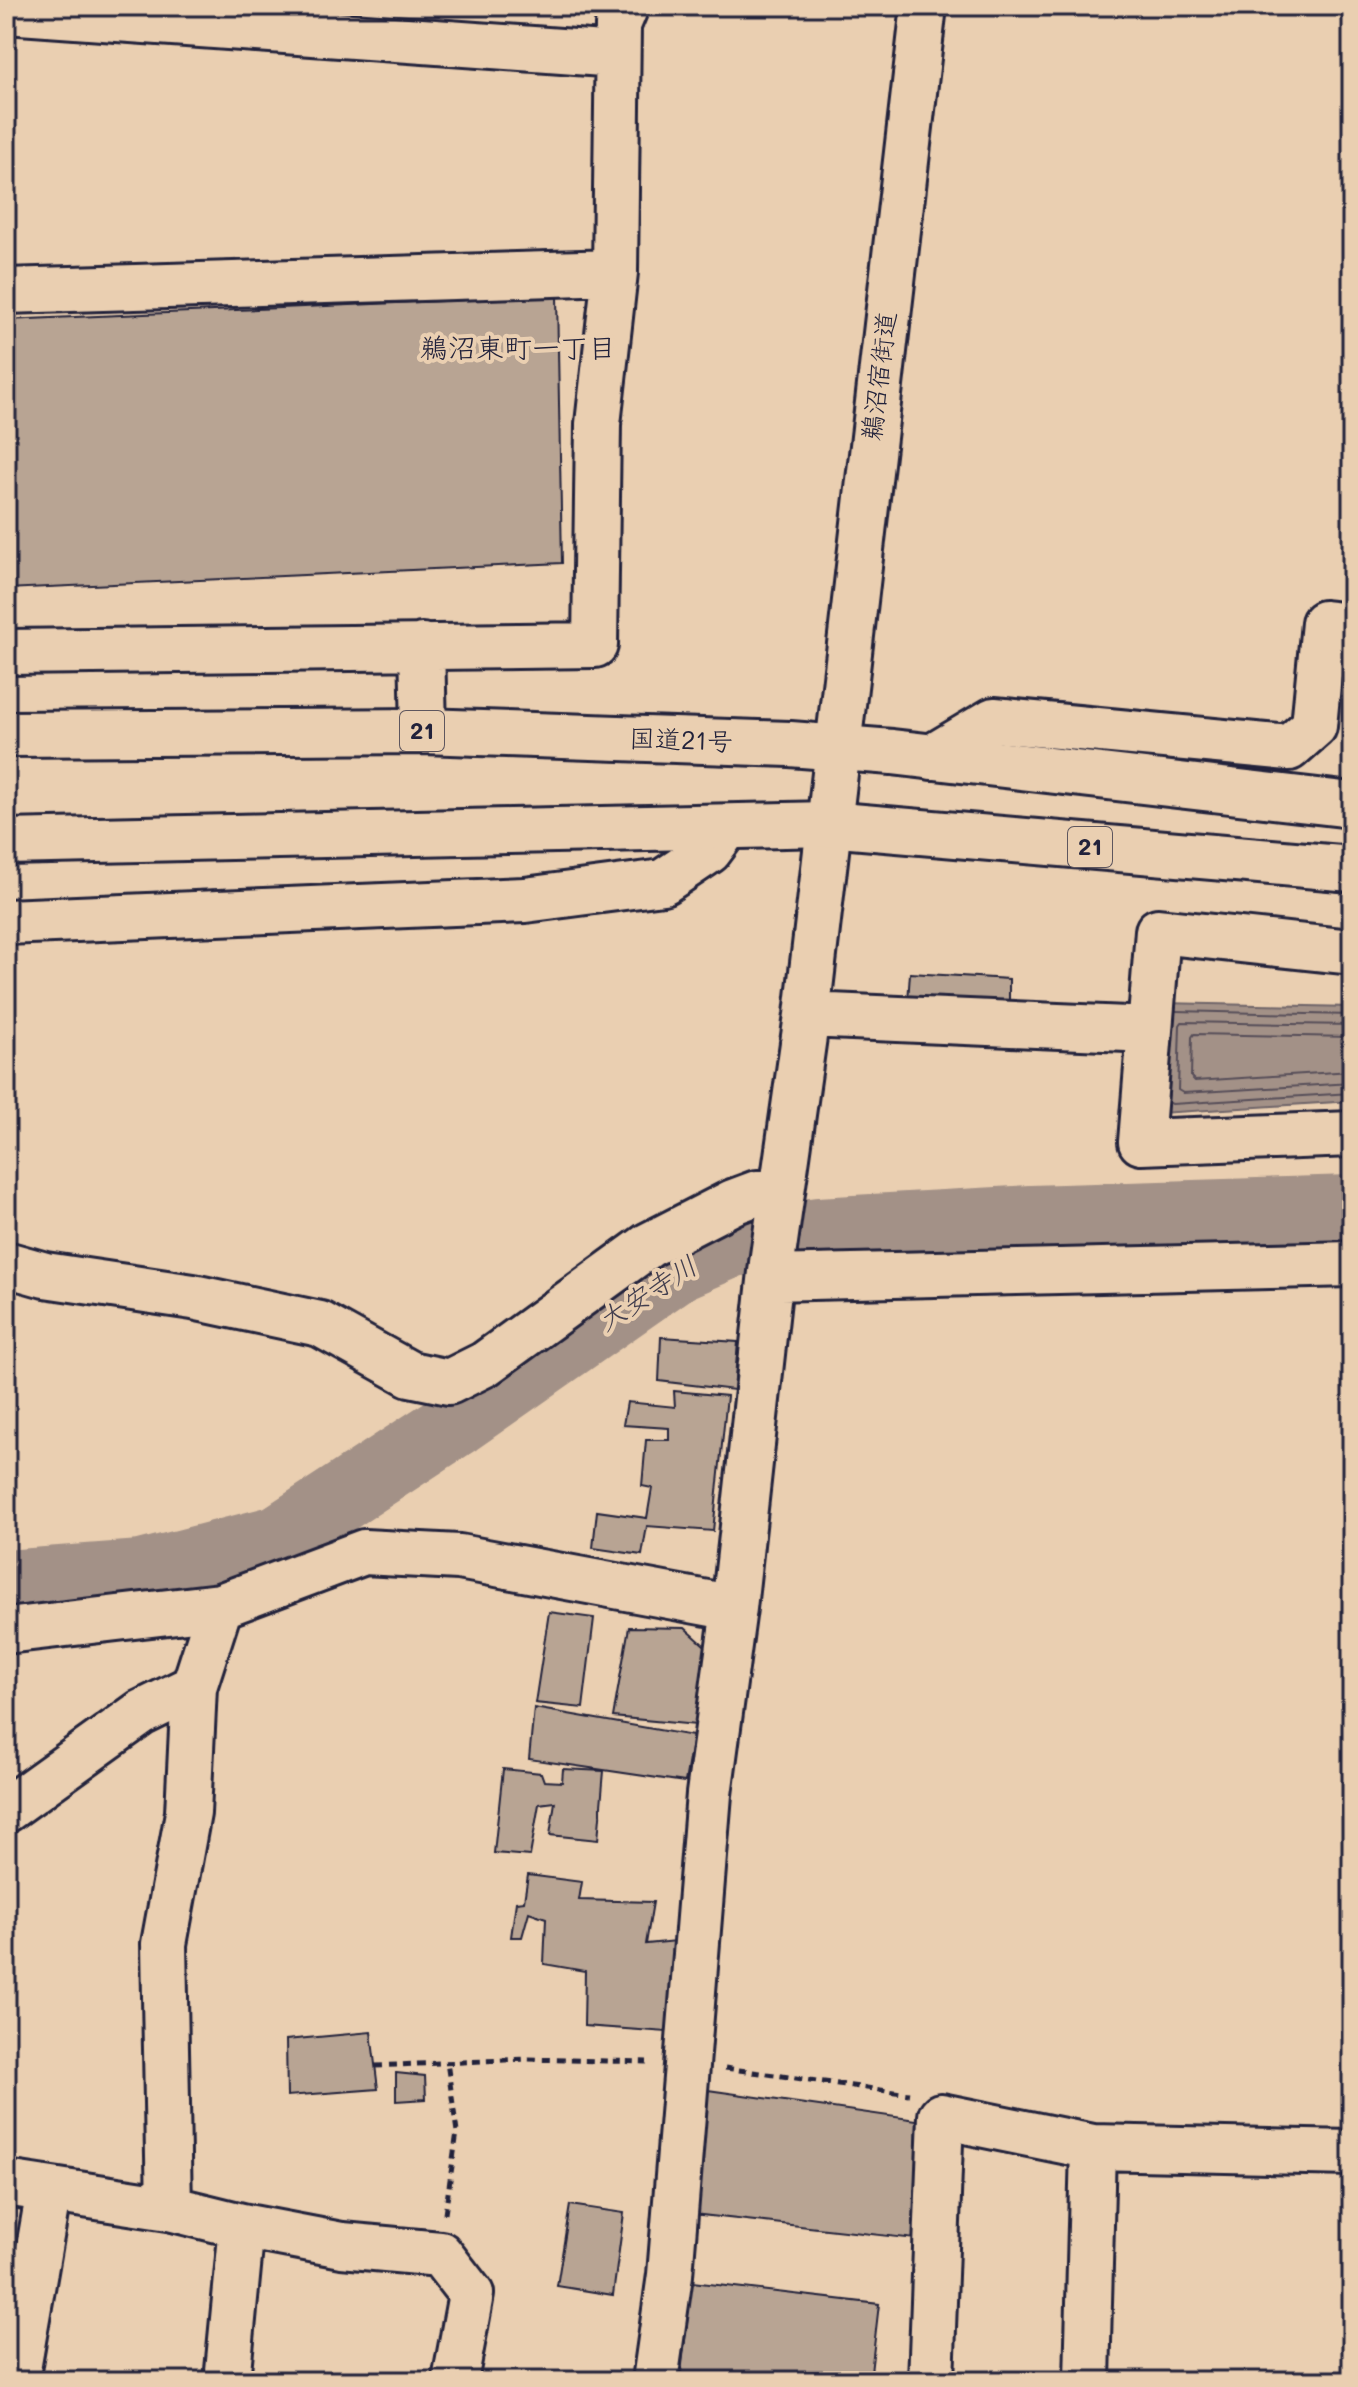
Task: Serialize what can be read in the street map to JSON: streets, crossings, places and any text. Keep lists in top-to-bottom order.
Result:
{
  "streets": {
    "main road": ["鵜沼宿街道", "21", "国道21号"]
  },
  "crossings": [
    ["鵜沼宿街道", "21"],
    ["鵜沼宿街道", "国道21号"]
  ],
  "districts": ["鵜沼東町一丁目"],
  "water": ["大安寺川"]
}
